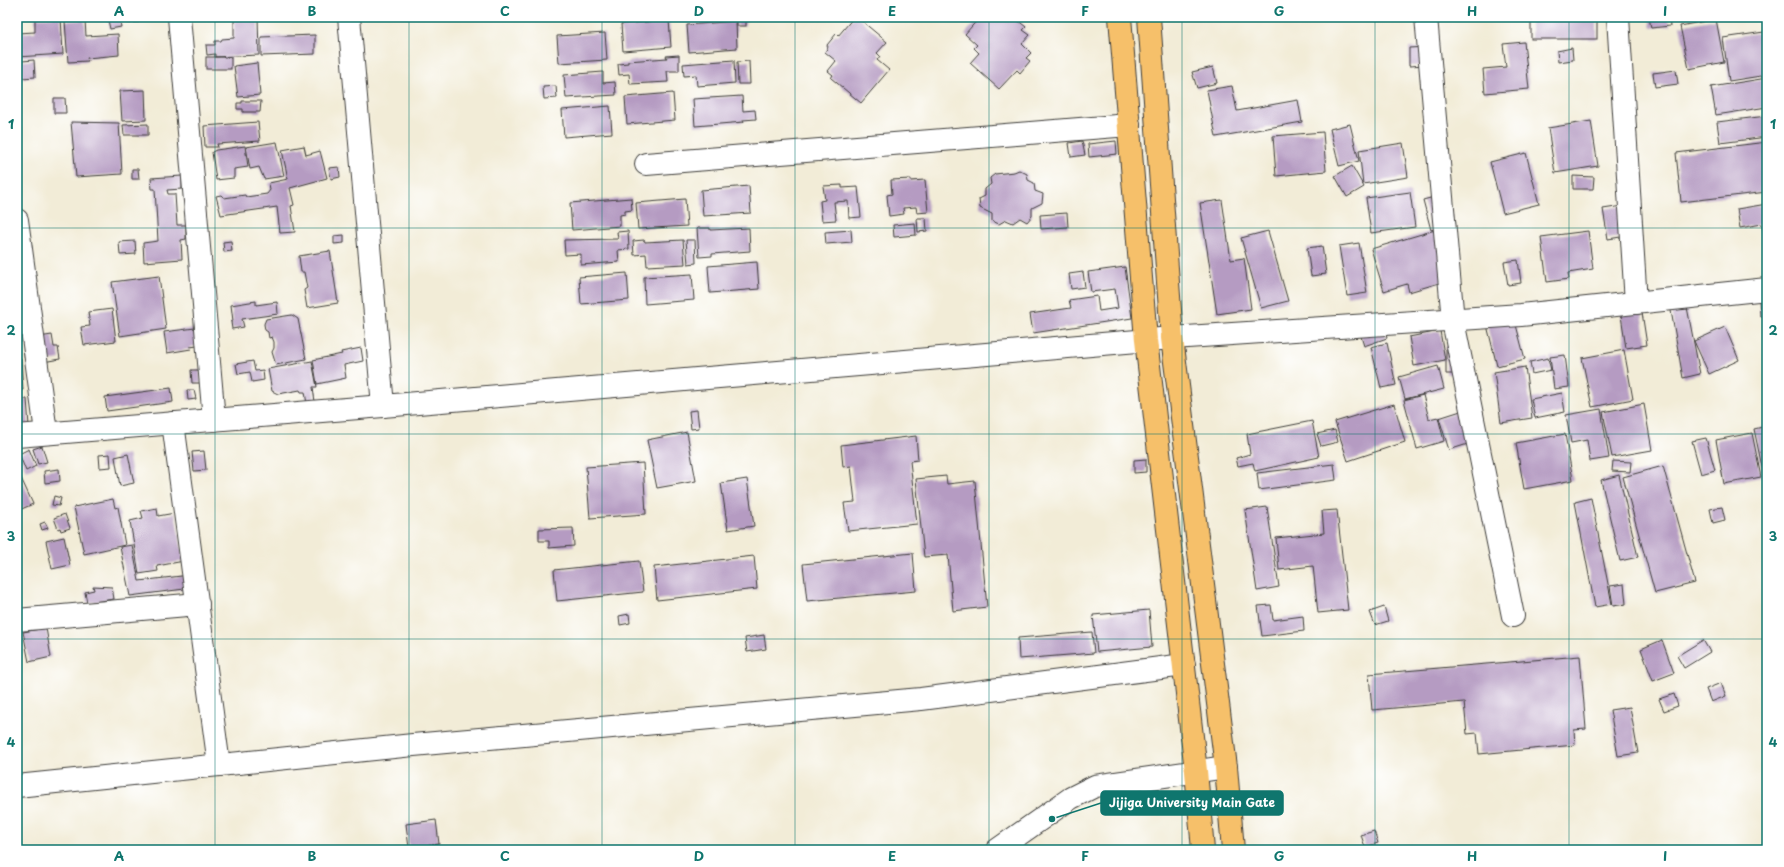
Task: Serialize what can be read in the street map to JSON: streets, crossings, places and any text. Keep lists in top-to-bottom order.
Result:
{
  "places": ["Jijiga University Main Gate"],
  "grid": {
    "columns": [
      "A",
      "B",
      "C",
      "D",
      "E",
      "F",
      "G",
      "H",
      "I"
    ],
    "rows": [
      "1",
      "2",
      "3",
      "4"
    ]
  }
}
